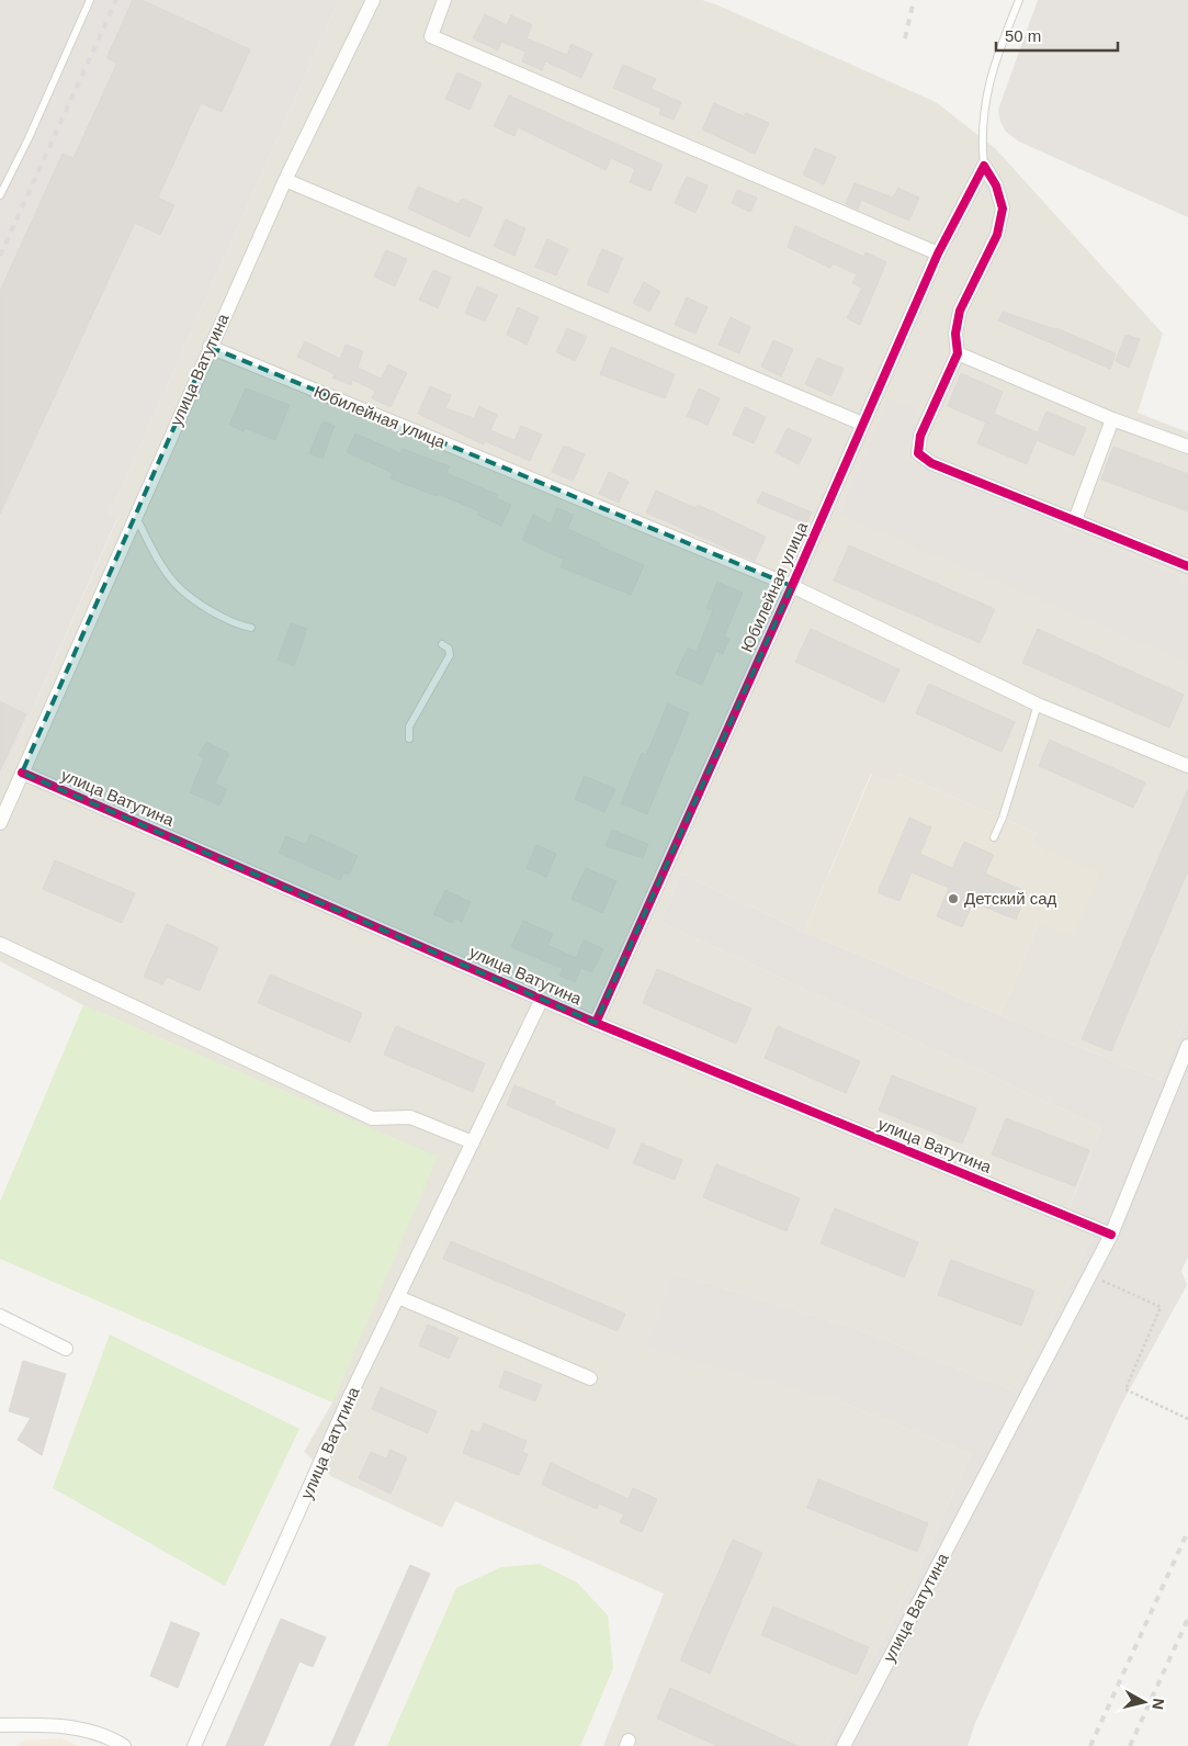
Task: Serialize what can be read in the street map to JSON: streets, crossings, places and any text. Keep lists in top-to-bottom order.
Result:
{
  "streets": {
    "street": ["улица Ватутина", "Юбилейная улица"]
  },
  "crossings": [
    ["улица Ватутина", "Юбилейная улица"]
  ],
  "places": ["Детский сад"],
  "scale_bar": "50 m",
  "north": "right"
}
